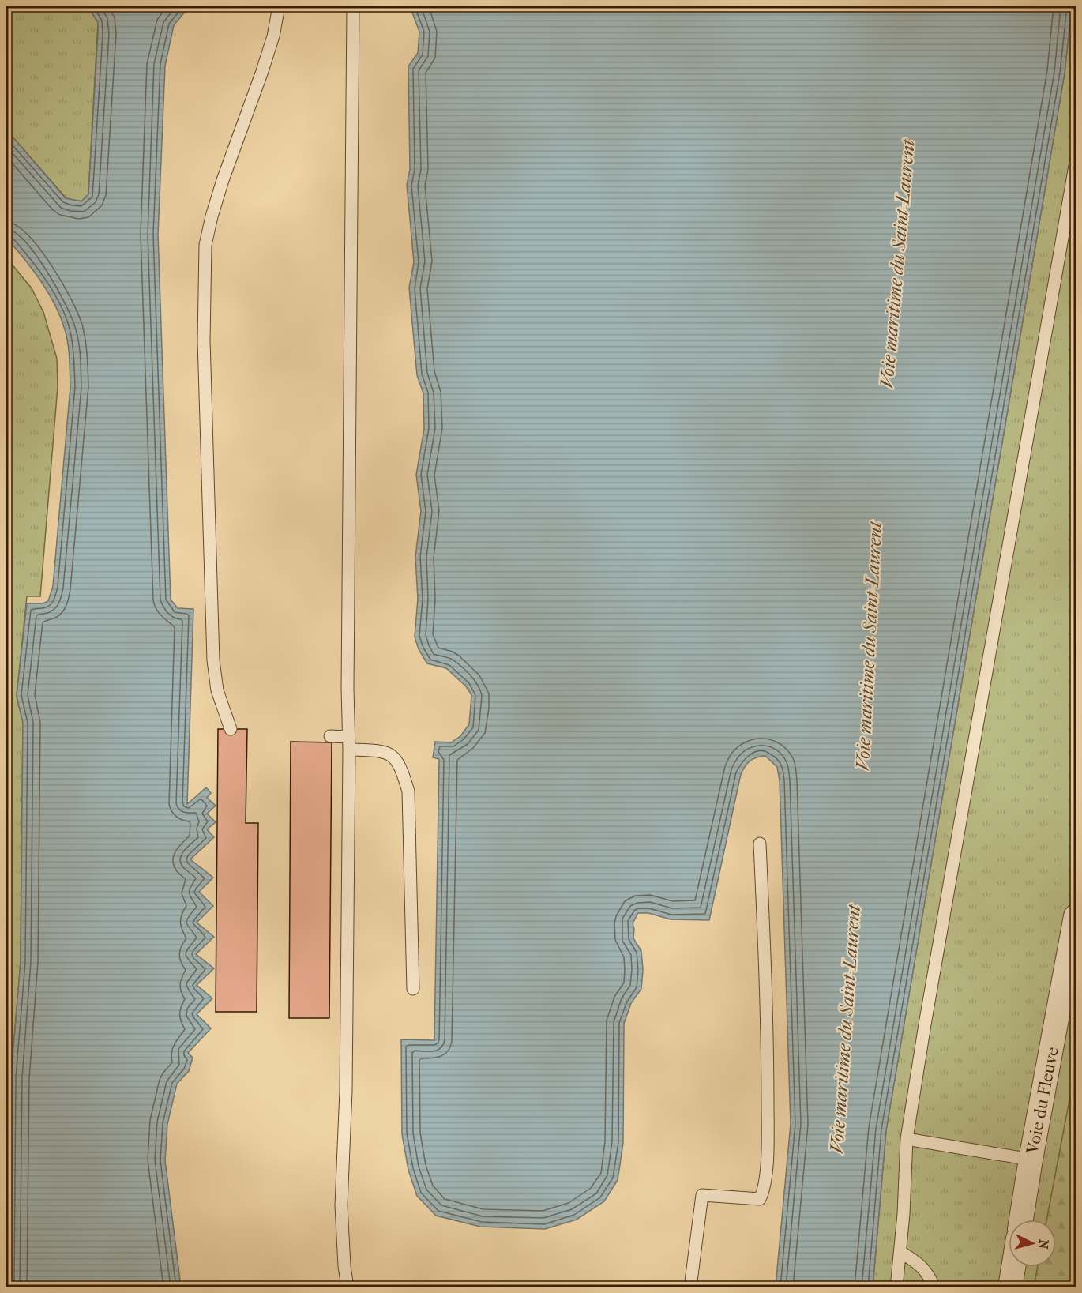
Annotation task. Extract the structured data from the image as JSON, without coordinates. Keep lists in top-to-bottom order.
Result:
{
  "streets": {
    "street": ["Voie du Fleuve"]
  },
  "water": ["Voie maritime du Saint-Laurent"],
  "north": "right"
}
